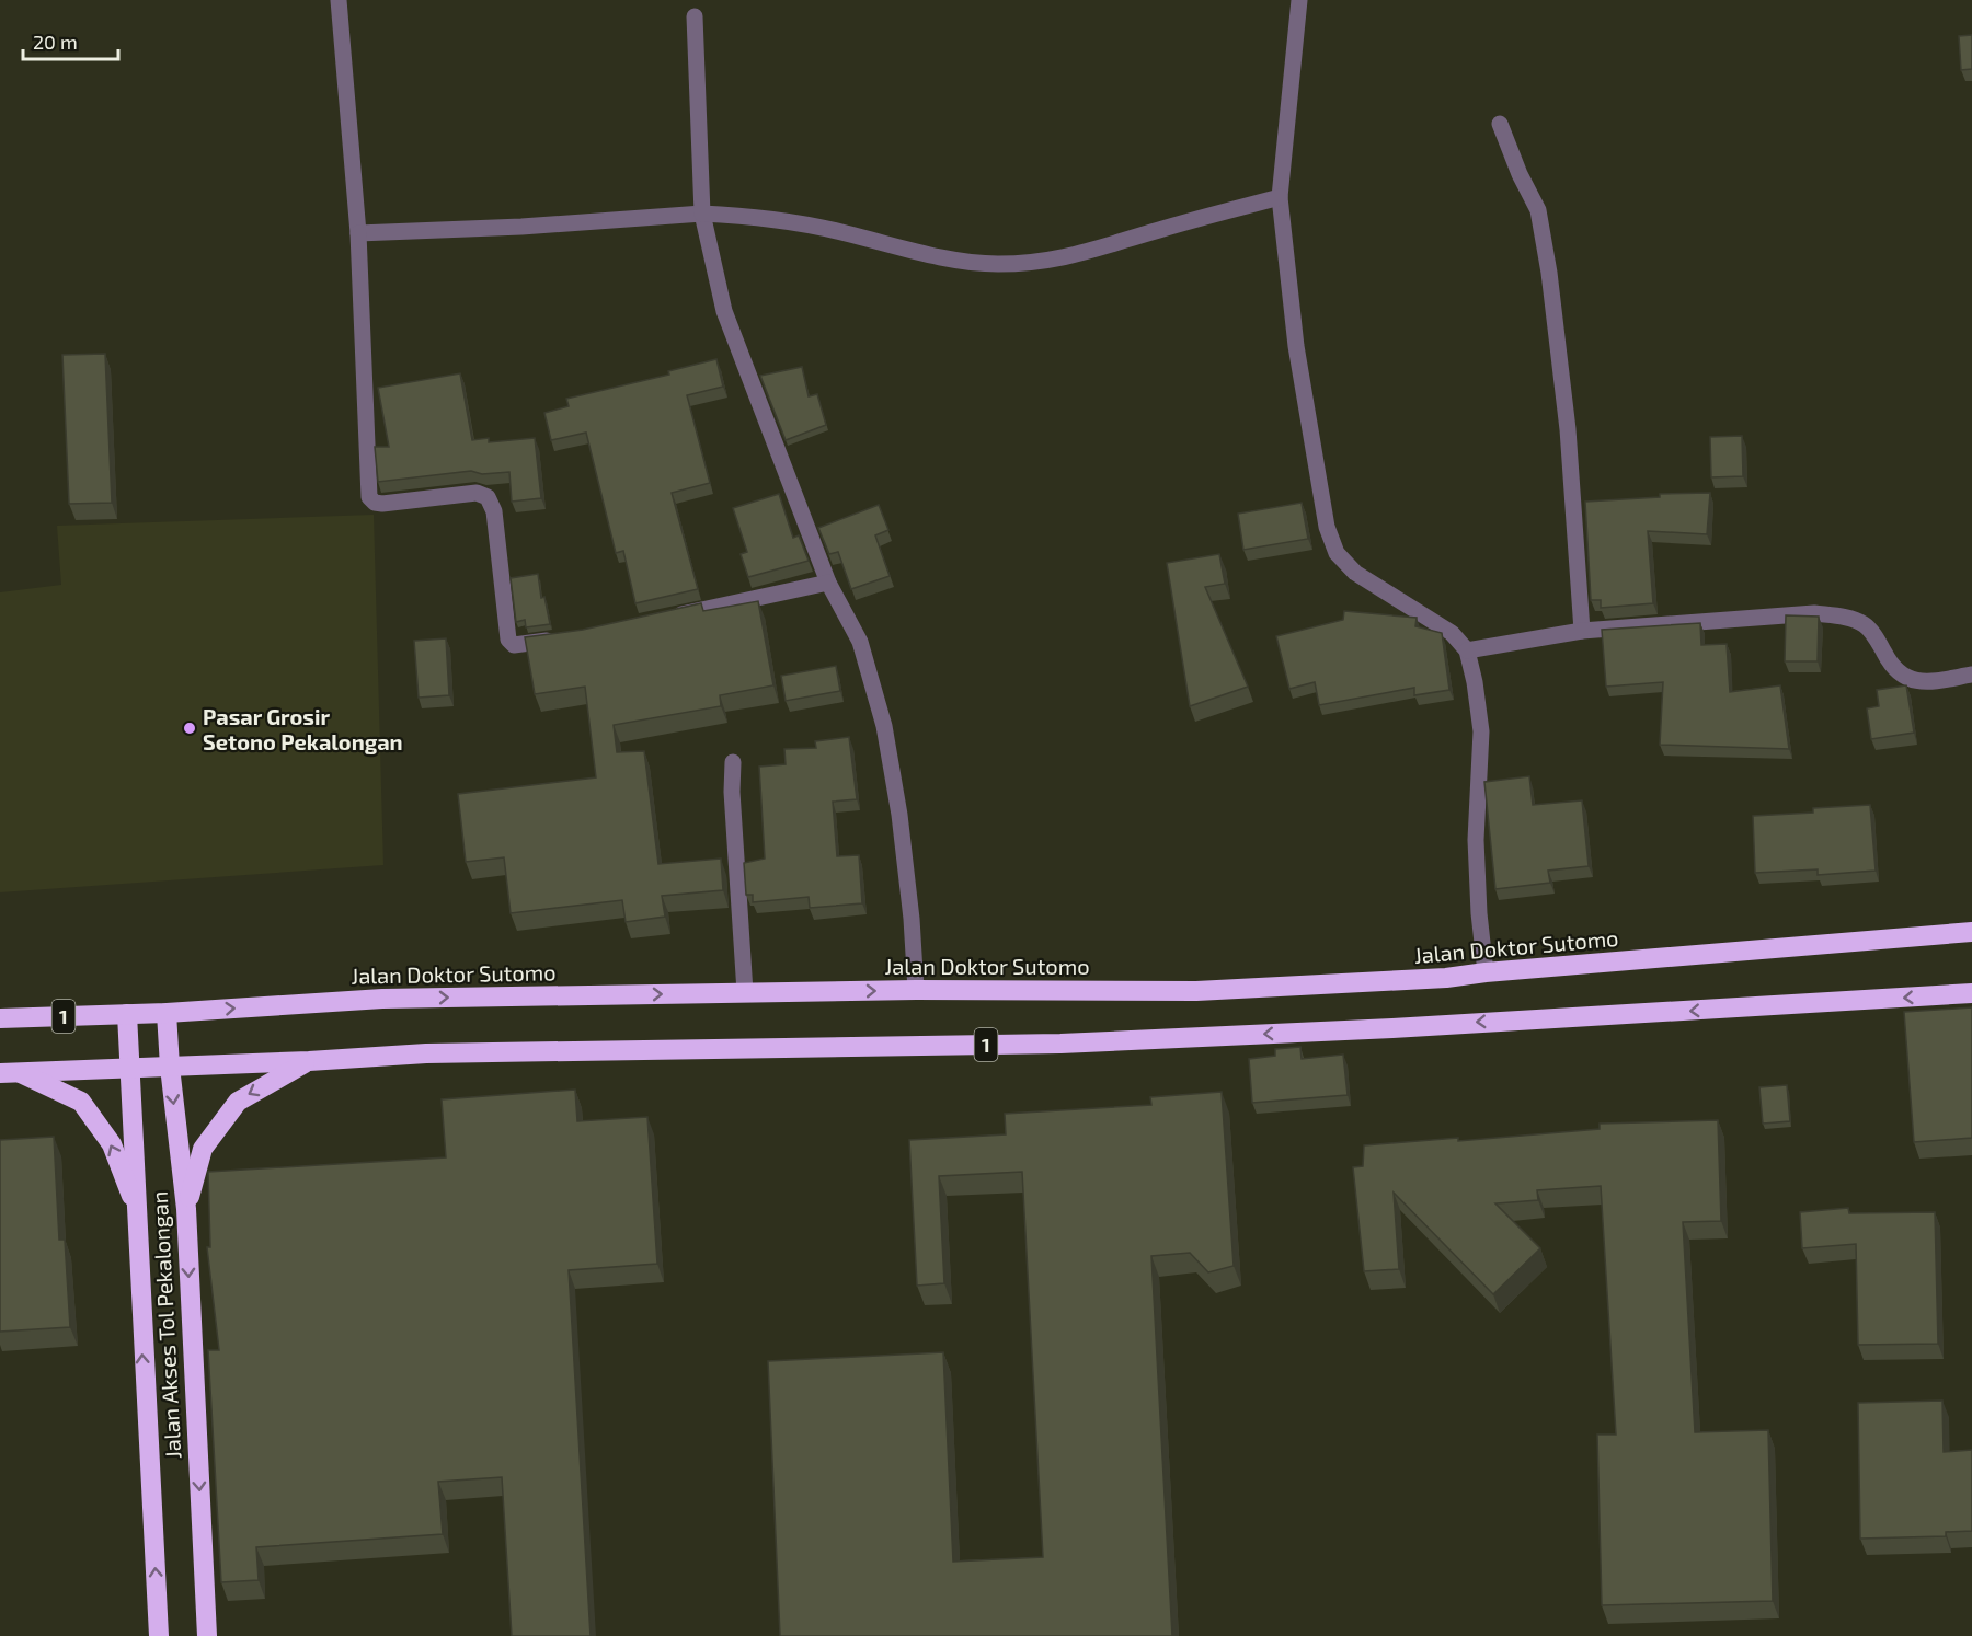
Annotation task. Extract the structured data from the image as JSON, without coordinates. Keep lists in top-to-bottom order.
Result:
{
  "streets": {
    "highway": ["Jalan Doktor Sutomo", "1", "Jalan Akses Tol Pekalongan"]
  },
  "crossings": [
    ["Jalan Doktor Sutomo", "Jalan Akses Tol Pekalongan"],
    ["1", "Jalan Akses Tol Pekalongan"]
  ],
  "places": ["Pasar Grosir Setono Pekalongan"],
  "scale_bar": "20 m"
}
